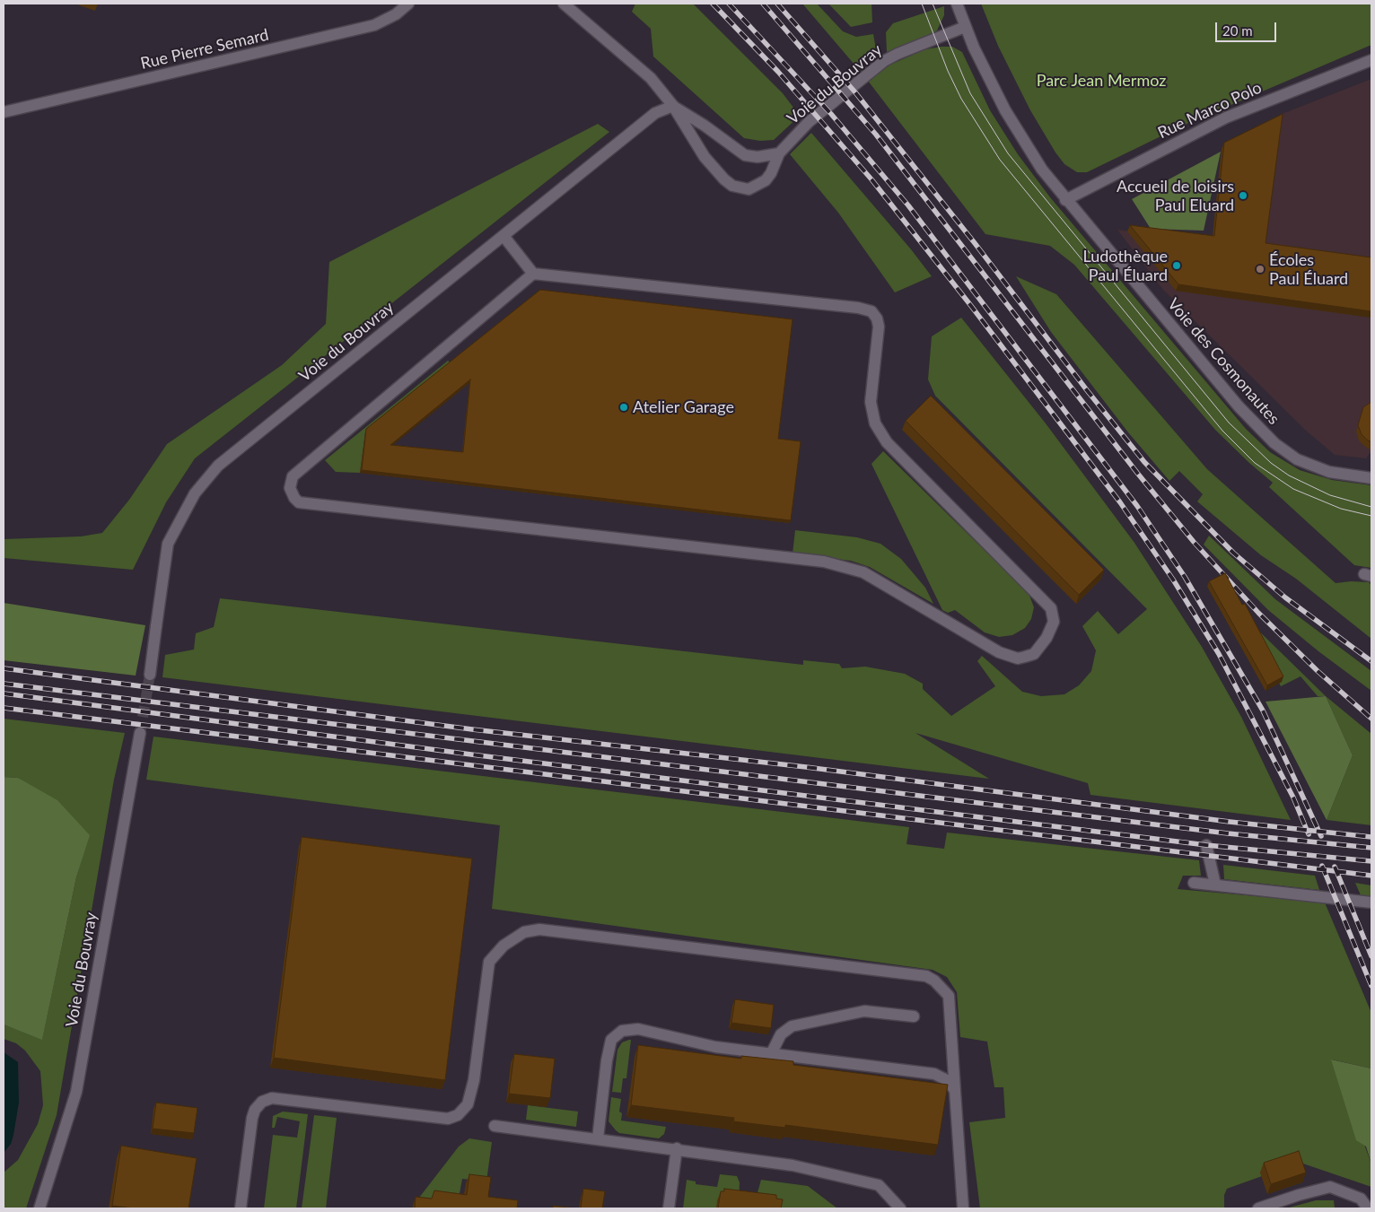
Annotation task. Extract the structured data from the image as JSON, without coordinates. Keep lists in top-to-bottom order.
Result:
{
  "streets": {
    "street": [
      "Rue Pierre Semard",
      "Voie du Bouvray",
      "Rue Marco Polo",
      "Voie des Cosmonautes"
    ]
  },
  "crossings": [
    ["Voie du Bouvray", "Voie des Cosmonautes"],
    ["Rue Marco Polo", "Voie des Cosmonautes"]
  ],
  "parks": ["Parc Jean Mermoz"],
  "places": [
    "Accueil de loisirs Paul Eluard",
    "Ludothèque Paul Éluard",
    "Écoles Paul Éluard",
    "Atelier Garage"
  ],
  "scale_bar": "20 m"
}
